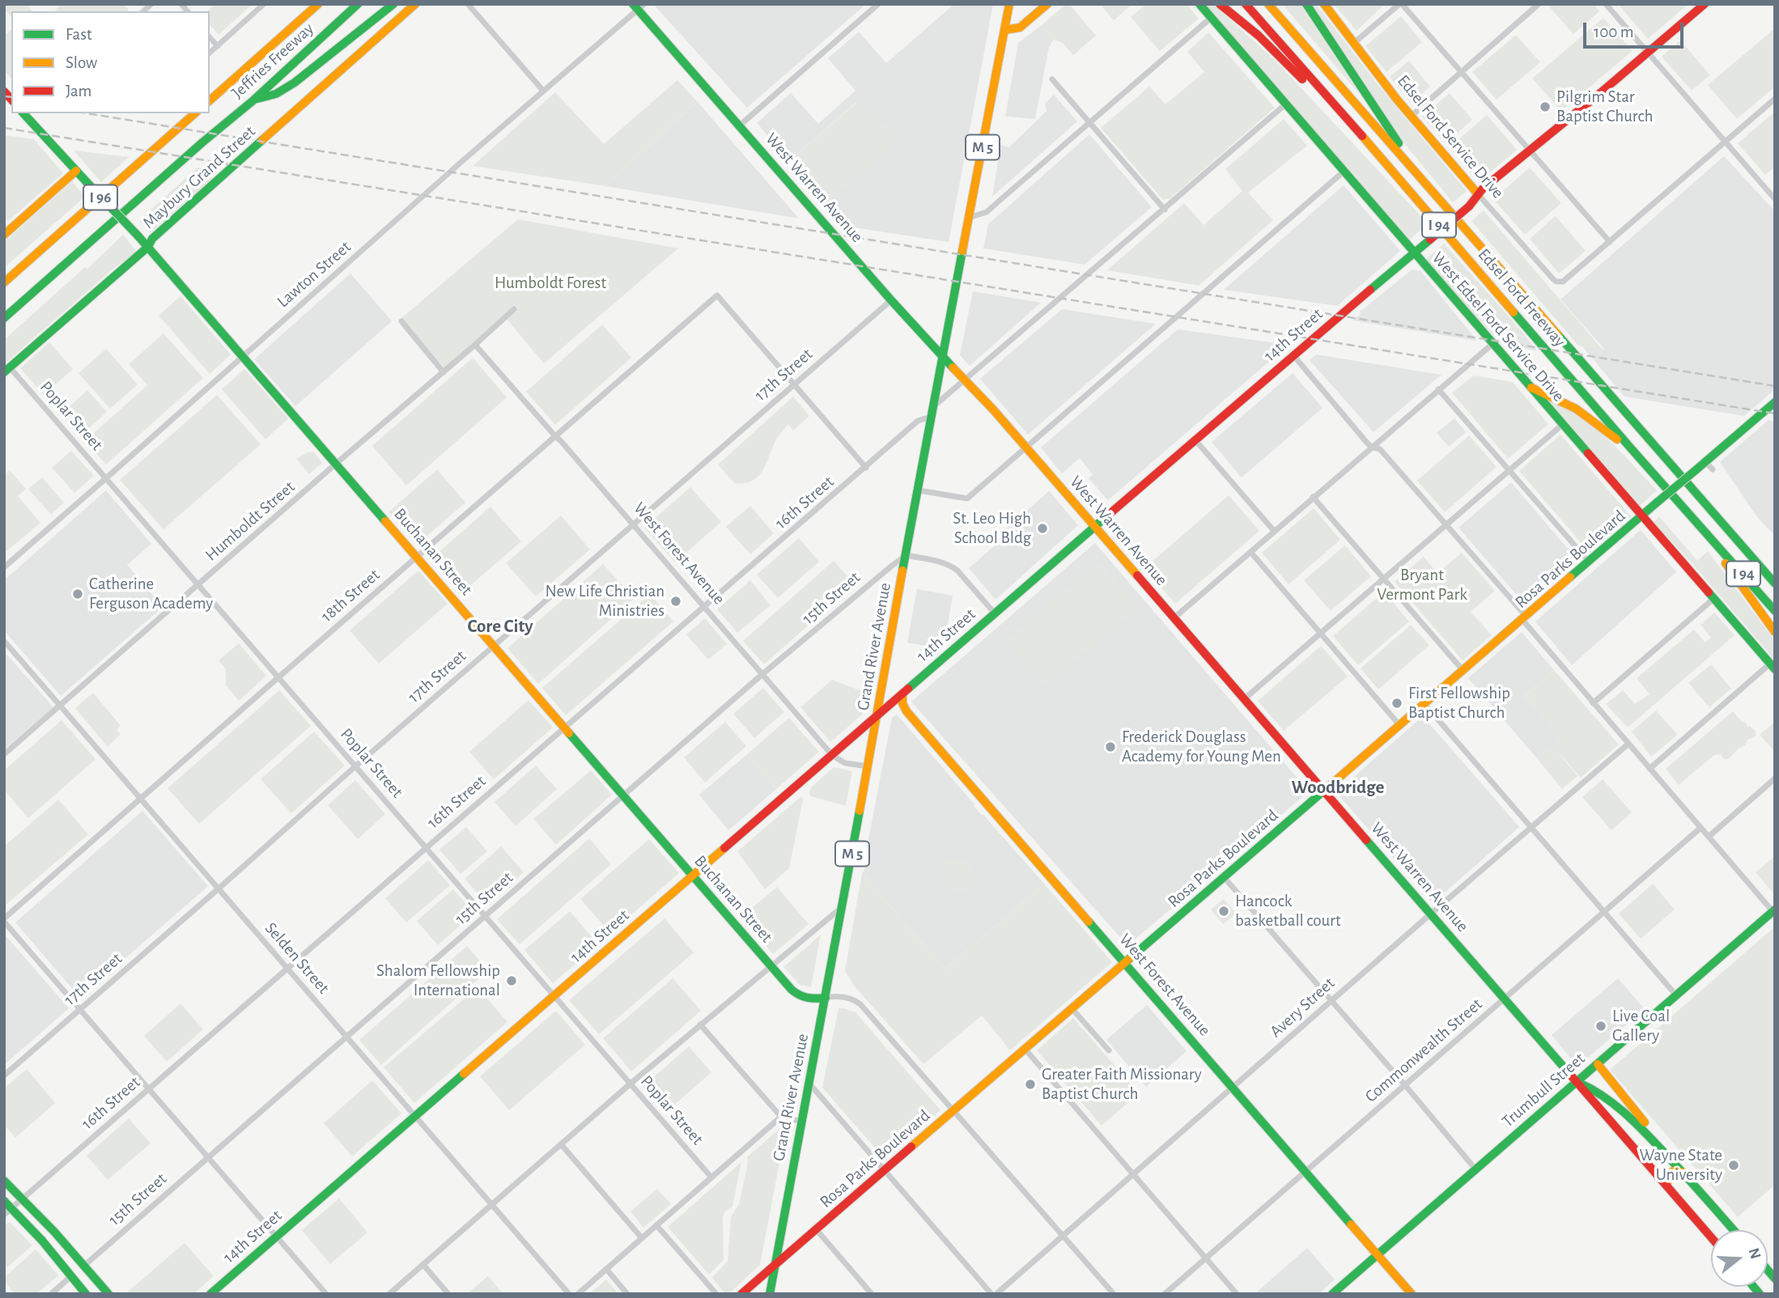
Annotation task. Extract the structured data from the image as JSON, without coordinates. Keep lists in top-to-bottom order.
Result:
{
  "streets": {
    "main road": [
      "Jeffries Freeway",
      "Edsel Ford Service Drive",
      "M 5",
      "Maybury Grand Street",
      "West Warren Avenue",
      "I 96",
      "I 94",
      "Edsel Ford Freeway",
      "West Edsel Ford Service Drive",
      "14th Street",
      "Buchanan Street",
      "West Forest Avenue",
      "Rosa Parks Boulevard",
      "Grand River Avenue",
      "Trumbull Street"
    ],
    "street": [
      "Lawton Street",
      "17th Street",
      "Poplar Street",
      "16th Street",
      "Humboldt Street",
      "18th Street",
      "15th Street",
      "Selden Street",
      "Avery Street",
      "Commonwealth Street"
    ]
  },
  "crossings": [
    ["Edsel Ford Service Drive", "14th Street"],
    ["Maybury Grand Street", "Poplar Street"],
    ["Maybury Grand Street", "Buchanan Street"],
    ["West Warren Avenue", "Lawton Street"],
    ["West Warren Avenue", "14th Street"],
    ["West Warren Avenue", "17th Street"],
    ["West Warren Avenue", "Rosa Parks Boulevard"],
    ["West Warren Avenue", "Grand River Avenue"],
    ["West Warren Avenue", "Avery Street"],
    ["West Warren Avenue", "Commonwealth Street"],
    ["West Warren Avenue", "Trumbull Street"],
    ["Lawton Street", "Poplar Street"],
    ["Lawton Street", "Buchanan Street"],
    ["West Edsel Ford Service Drive", "14th Street"],
    ["West Edsel Ford Service Drive", "Rosa Parks Boulevard"],
    ["14th Street", "Poplar Street"],
    ["14th Street", "Buchanan Street"],
    ["14th Street", "West Forest Avenue"],
    ["14th Street", "Grand River Avenue"],
    ["14th Street", "Selden Street"],
    ["17th Street", "Poplar Street"],
    ["17th Street", "Buchanan Street"],
    ["17th Street", "West Forest Avenue"],
    ["17th Street", "18th Street"],
    ["17th Street", "Selden Street"],
    ["Poplar Street", "16th Street"],
    ["Poplar Street", "Humboldt Street"],
    ["Poplar Street", "18th Street"],
    ["Poplar Street", "15th Street"],
    ["16th Street", "Buchanan Street"],
    ["16th Street", "West Forest Avenue"],
    ["16th Street", "Grand River Avenue"],
    ["16th Street", "Selden Street"],
    ["Humboldt Street", "Buchanan Street"],
    ["Humboldt Street", "West Forest Avenue"],
    ["Humboldt Street", "Selden Street"],
    ["Buchanan Street", "18th Street"],
    ["Buchanan Street", "15th Street"],
    ["Buchanan Street", "Grand River Avenue"],
    ["West Forest Avenue", "Rosa Parks Boulevard"],
    ["West Forest Avenue", "18th Street"],
    ["West Forest Avenue", "15th Street"],
    ["West Forest Avenue", "Grand River Avenue"],
    ["West Forest Avenue", "Avery Street"],
    ["West Forest Avenue", "Commonwealth Street"],
    ["West Forest Avenue", "Trumbull Street"],
    ["Rosa Parks Boulevard", "Grand River Avenue"],
    ["18th Street", "Selden Street"],
    ["15th Street", "Grand River Avenue"],
    ["15th Street", "Selden Street"]
  ],
  "districts": ["Core City", "Woodbridge"],
  "parks": ["Humboldt Forest", "Bryant Vermont Park"],
  "places": [
    "Pilgrim Star Baptist Church",
    "St. Leo High School Bldg",
    "Catherine Ferguson Academy",
    "New Life Christian Ministries",
    "First Fellowship Baptist Church",
    "Frederick Douglass Academy for Young Men",
    "Hancock basketball court",
    "Shalom Fellowship International",
    "Live Coal Gallery",
    "Greater Faith Missionary Baptist Church",
    "Wayne State University"
  ],
  "legend": ["Fast", "Slow", "Jam"],
  "scale_bar": "100 m",
  "north": "right"
}
